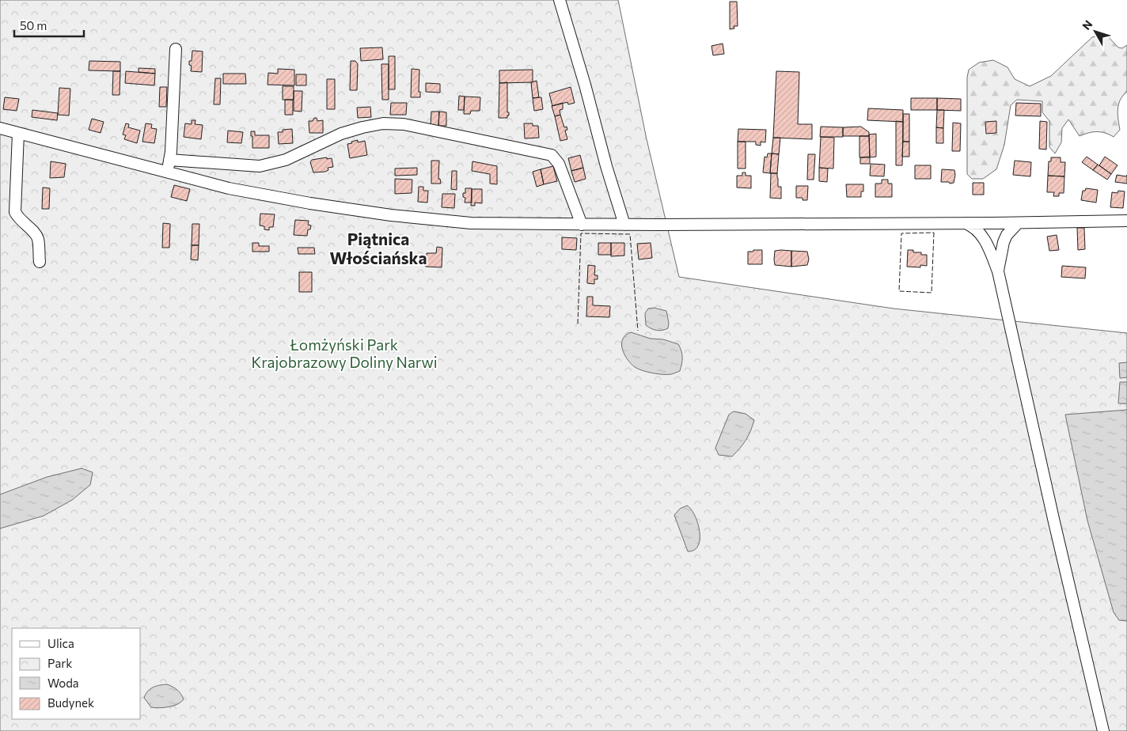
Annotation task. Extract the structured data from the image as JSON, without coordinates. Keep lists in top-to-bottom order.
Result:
{
  "districts": ["Piątnica Włościańska"],
  "parks": ["Łomżyński Park Krajobrazowy Doliny Narwi"],
  "legend": [
    "Ulica",
    "Park",
    "Woda",
    "Budynek"
  ],
  "scale_bar": "50 m",
  "north": "top left"
}
